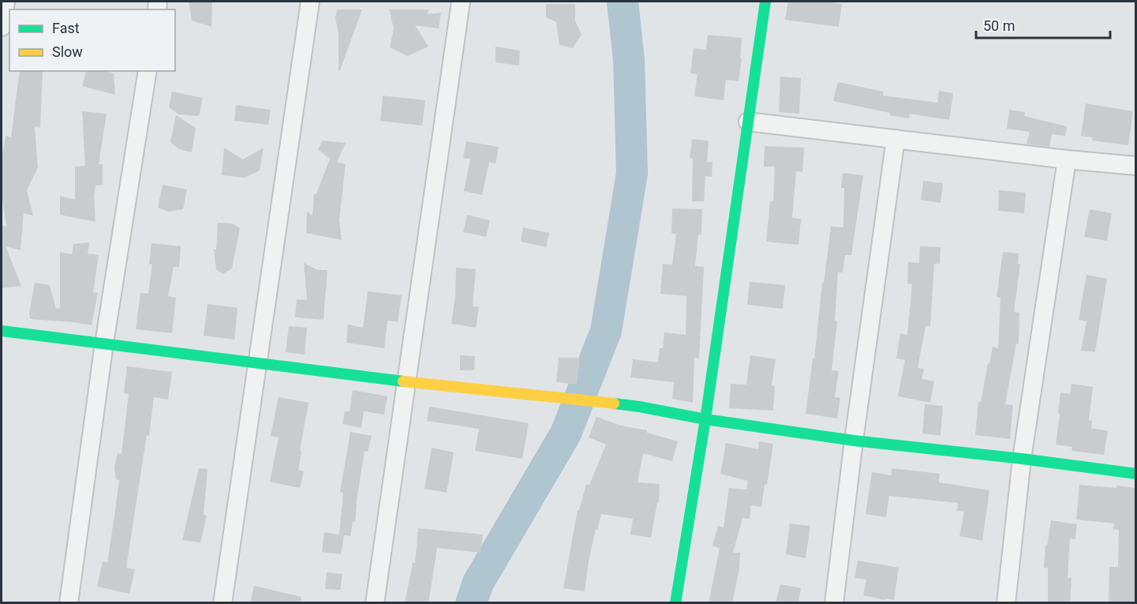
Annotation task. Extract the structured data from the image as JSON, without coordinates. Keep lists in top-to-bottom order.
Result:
{
  "legend": ["Fast", "Slow"],
  "scale_bar": "50 m"
}
